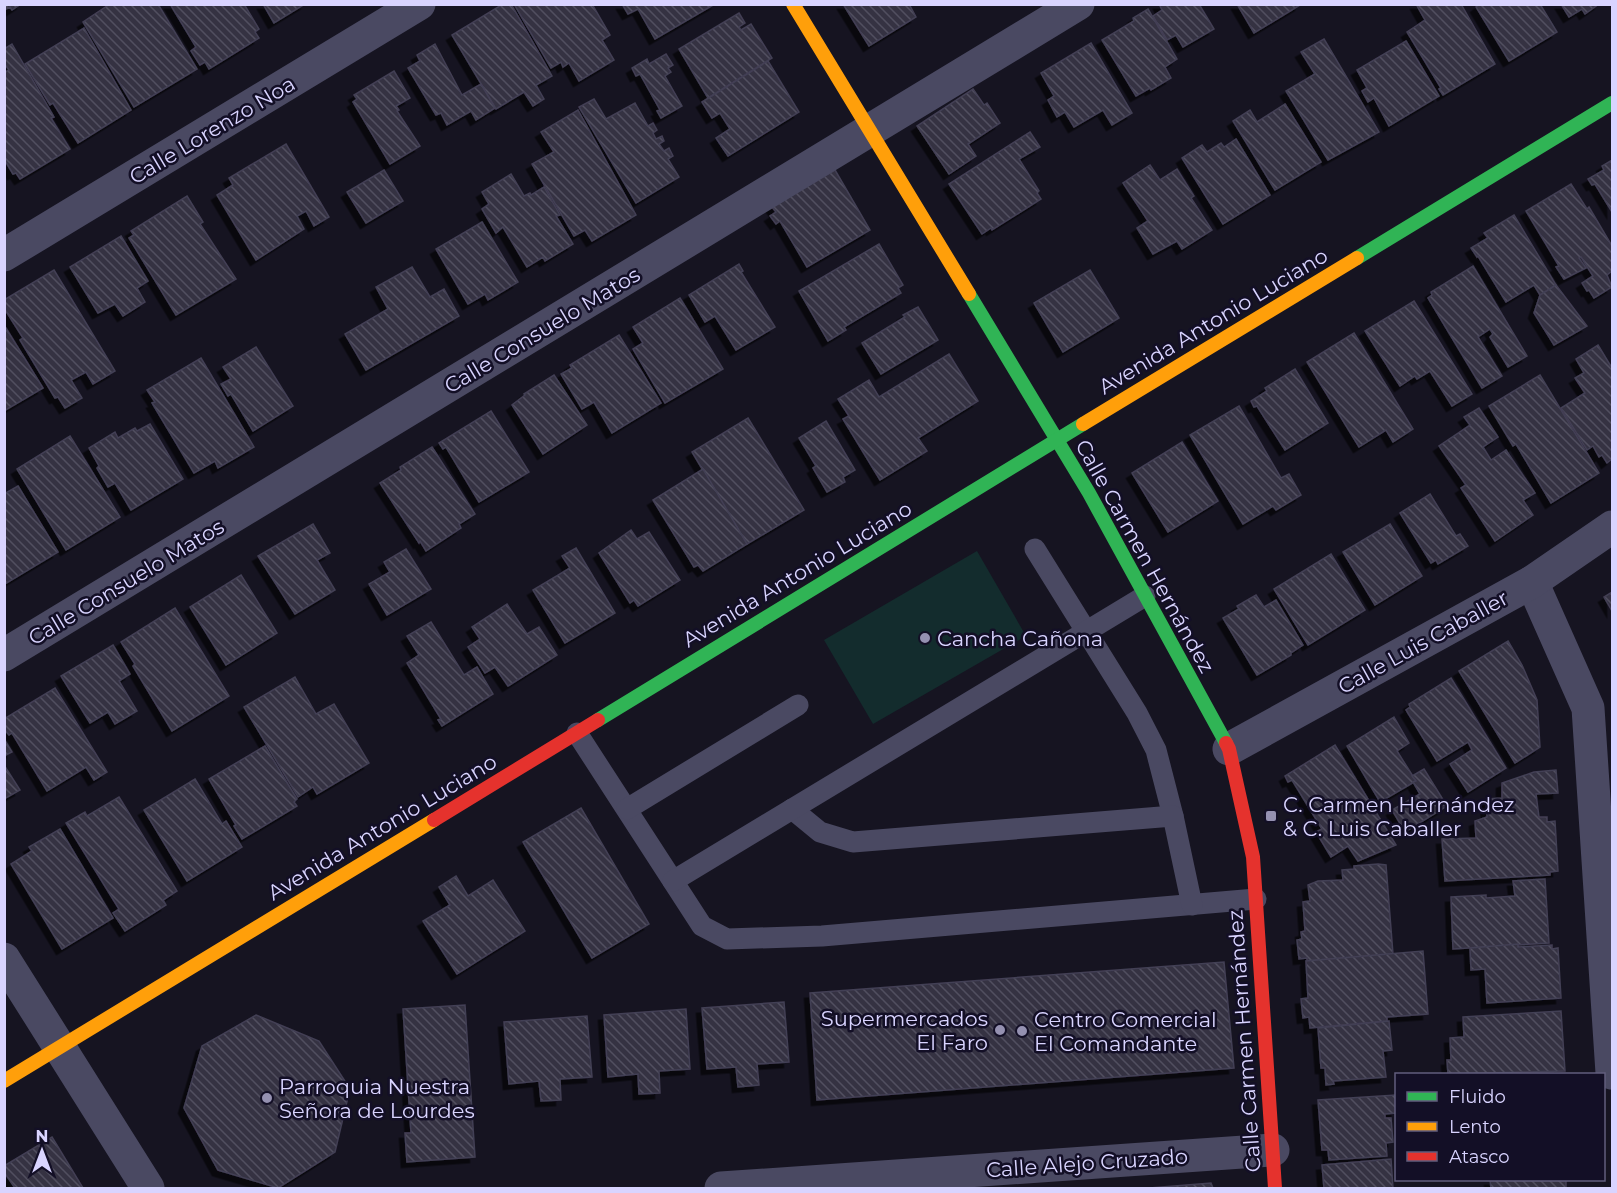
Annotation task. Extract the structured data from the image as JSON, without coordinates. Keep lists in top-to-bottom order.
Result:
{
  "streets": {
    "street": [
      "Calle Lorenzo Noa",
      "Avenida Antonio Luciano",
      "Calle Consuelo Matos",
      "Calle Carmen Hernández",
      "Calle Luis Caballer",
      "Calle Alejo Cruzado"
    ]
  },
  "crossings": [
    ["Avenida Antonio Luciano", "Calle Carmen Hernández"],
    ["Calle Consuelo Matos", "Calle Carmen Hernández"],
    ["Calle Carmen Hernández", "Calle Luis Caballer"],
    ["Calle Carmen Hernández", "Calle Alejo Cruzado"]
  ],
  "places": {
    "other": [
      "Cancha Cañona",
      "Supermercados El Faro",
      "Centro Comercial El Comandante",
      "Parroquia Nuestra Señora de Lourdes"
    ],
    "transit": ["C. Carmen Hernández & C. Luis Caballer"]
  },
  "legend": ["Fluido", "Lento", "Atasco"],
  "north": "top"
}
